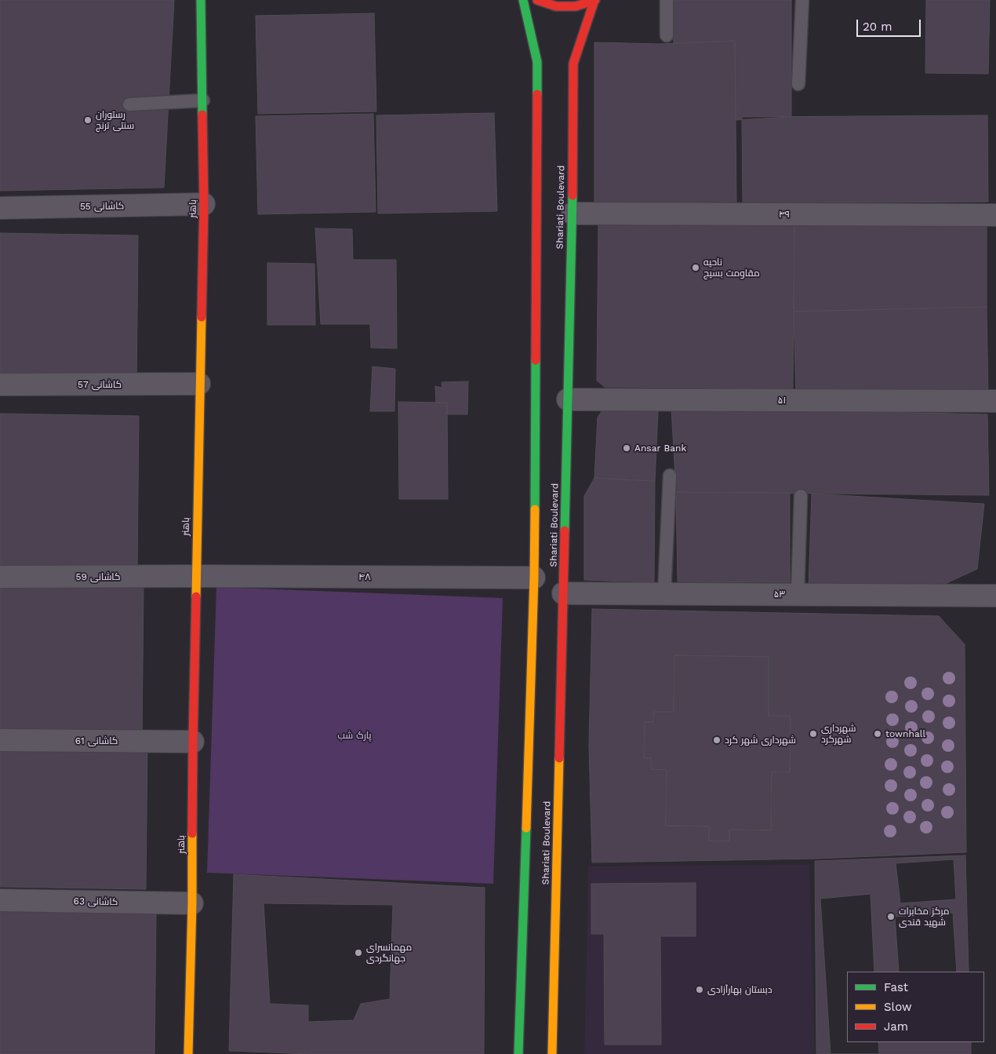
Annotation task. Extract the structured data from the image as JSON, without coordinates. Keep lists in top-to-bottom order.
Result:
{
  "streets": {
    "main road": ["Shariati Boulevard", "باهنر"],
    "street": [
      "کاشانی 55",
      "۴۹",
      "کاشانی 57",
      "۵۱",
      "کاشانی 59",
      "۴۸",
      "۵۳",
      "کاشانی 61",
      "کاشانی 63"
    ]
  },
  "crossings": [
    ["کاشانی 55", "باهنر"],
    ["Shariati Boulevard", "۴۹"],
    ["Shariati Boulevard", "۵۱"],
    ["Shariati Boulevard", "۴۸"],
    ["Shariati Boulevard", "۵۳"],
    ["باهنر", "کاشانی 57"],
    ["باهنر", "کاشانی 59"],
    ["باهنر", "۴۸"],
    ["باهنر", "کاشانی 61"],
    ["باهنر", "کاشانی 63"],
    ["کاشانی 59", "۴۸"],
    ["۴۸", "۵۳"]
  ],
  "parks": ["پارک شب"],
  "places": [
    "رستوران سنتی ترنج",
    "ناحیه مقاومت بسیج",
    "Ansar Bank",
    "شهرداری شهرکرد",
    "townhall",
    "شهرداری شهر کرد",
    "مرکز مخابرات شهید قندی",
    "مهمانسرای جهانگردی",
    "دبستان بهارآزادی"
  ],
  "legend": ["Fast", "Slow", "Jam"],
  "scale_bar": "20 m"
}
